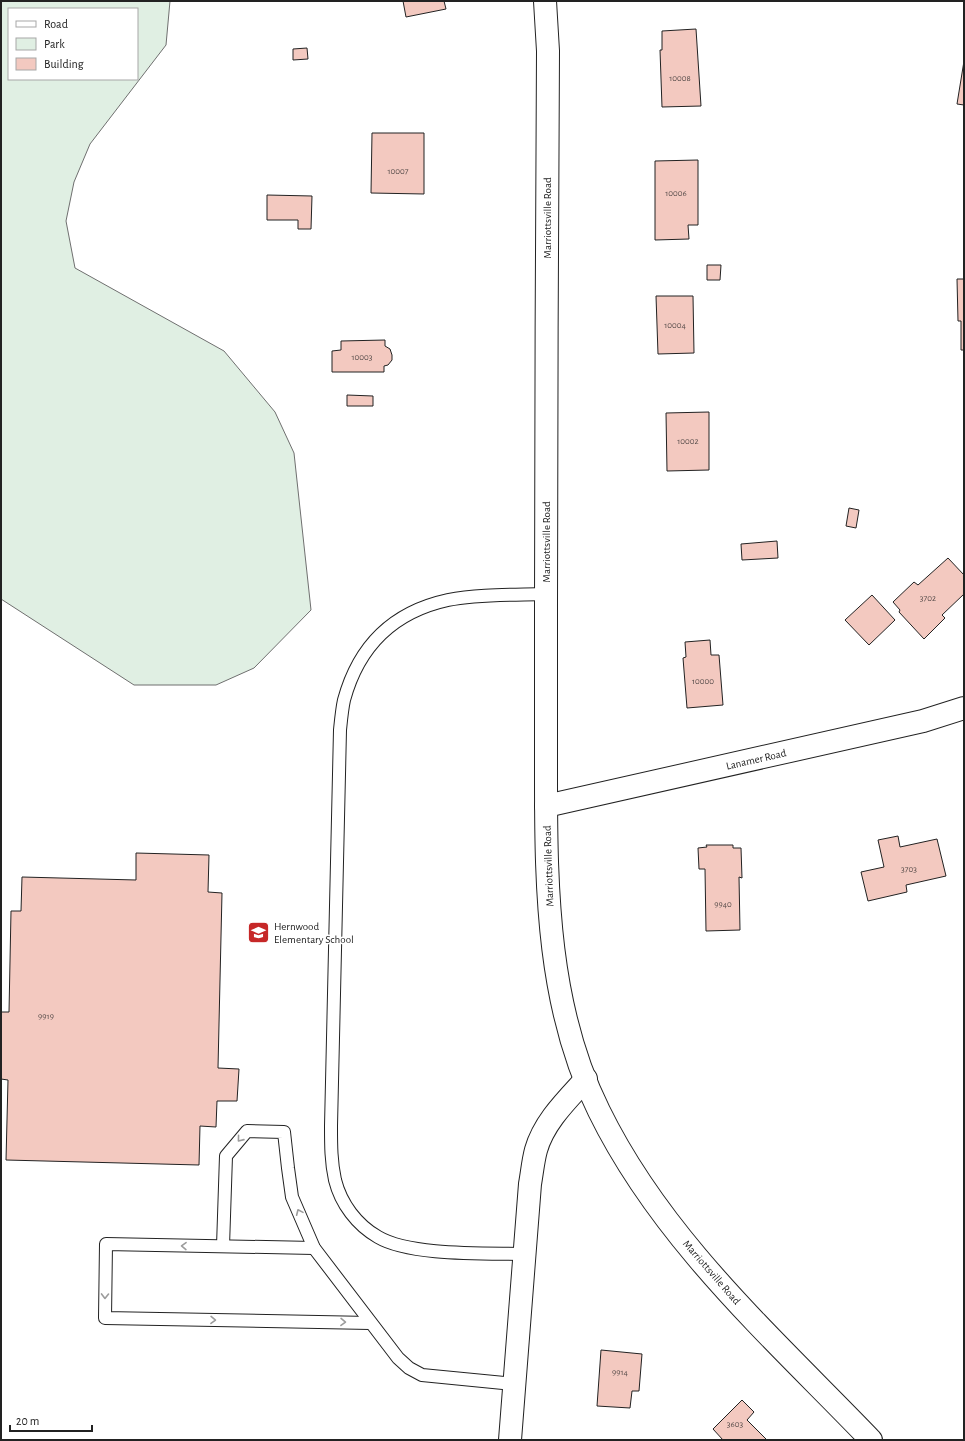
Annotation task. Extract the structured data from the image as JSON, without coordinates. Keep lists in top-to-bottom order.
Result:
{
  "streets": {
    "main road": ["Marriottsville Road", "Lanamer Road"]
  },
  "crossings": [
    ["Marriottsville Road", "Lanamer Road"]
  ],
  "places": {
    "school or university": ["Hernwood Elementary School"]
  },
  "house_numbers": [
    "10008",
    "10007",
    "10006",
    "10004",
    "10003",
    "10002",
    "3702",
    "10000",
    "3703",
    "9940",
    "9919",
    "9914",
    "3603"
  ],
  "legend": ["Road", "Park", "Building"],
  "scale_bar": "20 m"
}
